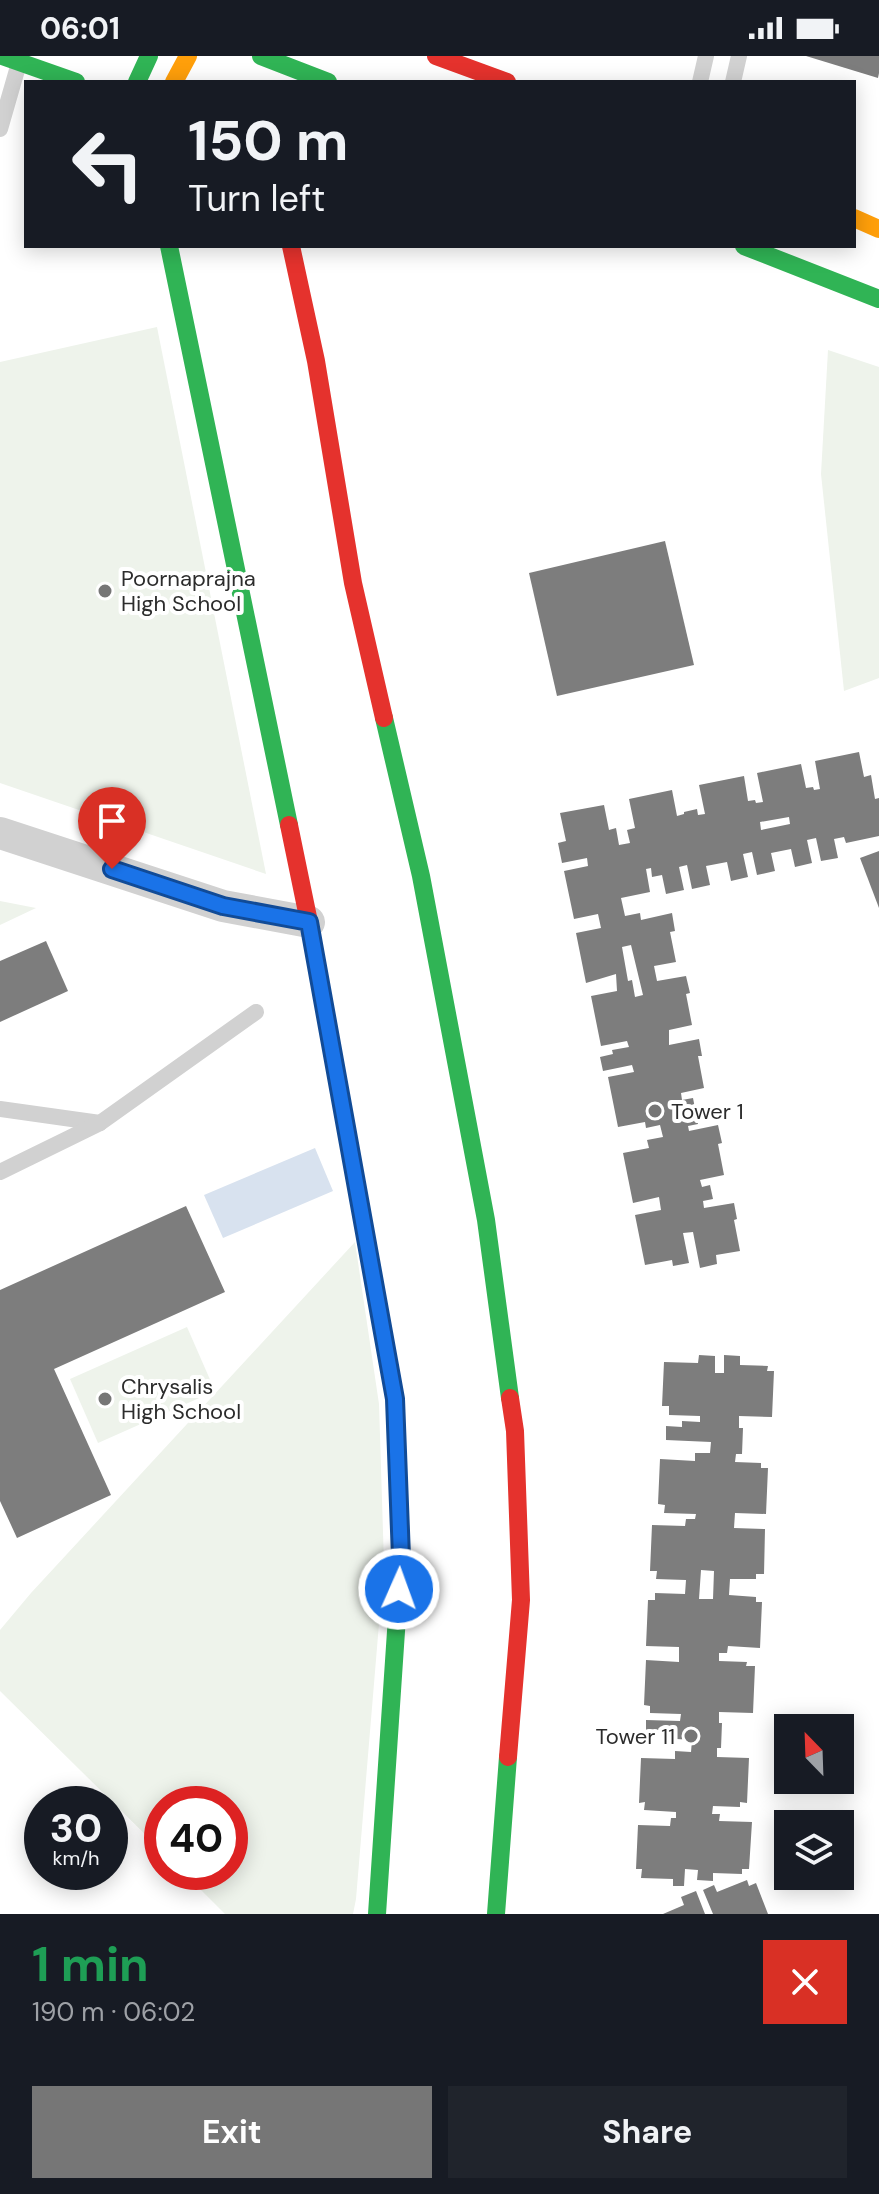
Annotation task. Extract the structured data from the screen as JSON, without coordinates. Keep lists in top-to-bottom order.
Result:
{
  "places": [
    "Poornaprajna High School",
    "Tower 1",
    "Chrysalis High School",
    "Tower 11"
  ],
  "north": "top left",
  "page": {
    "status": "06:01",
    "turn": ["150 m", "Turn left"],
    "speed": "30 km/h",
    "limit": "40",
    "heading": ["1 min", "190 m · 06:02"],
    "buttons": ["Exit", "Share"]
  }
}
